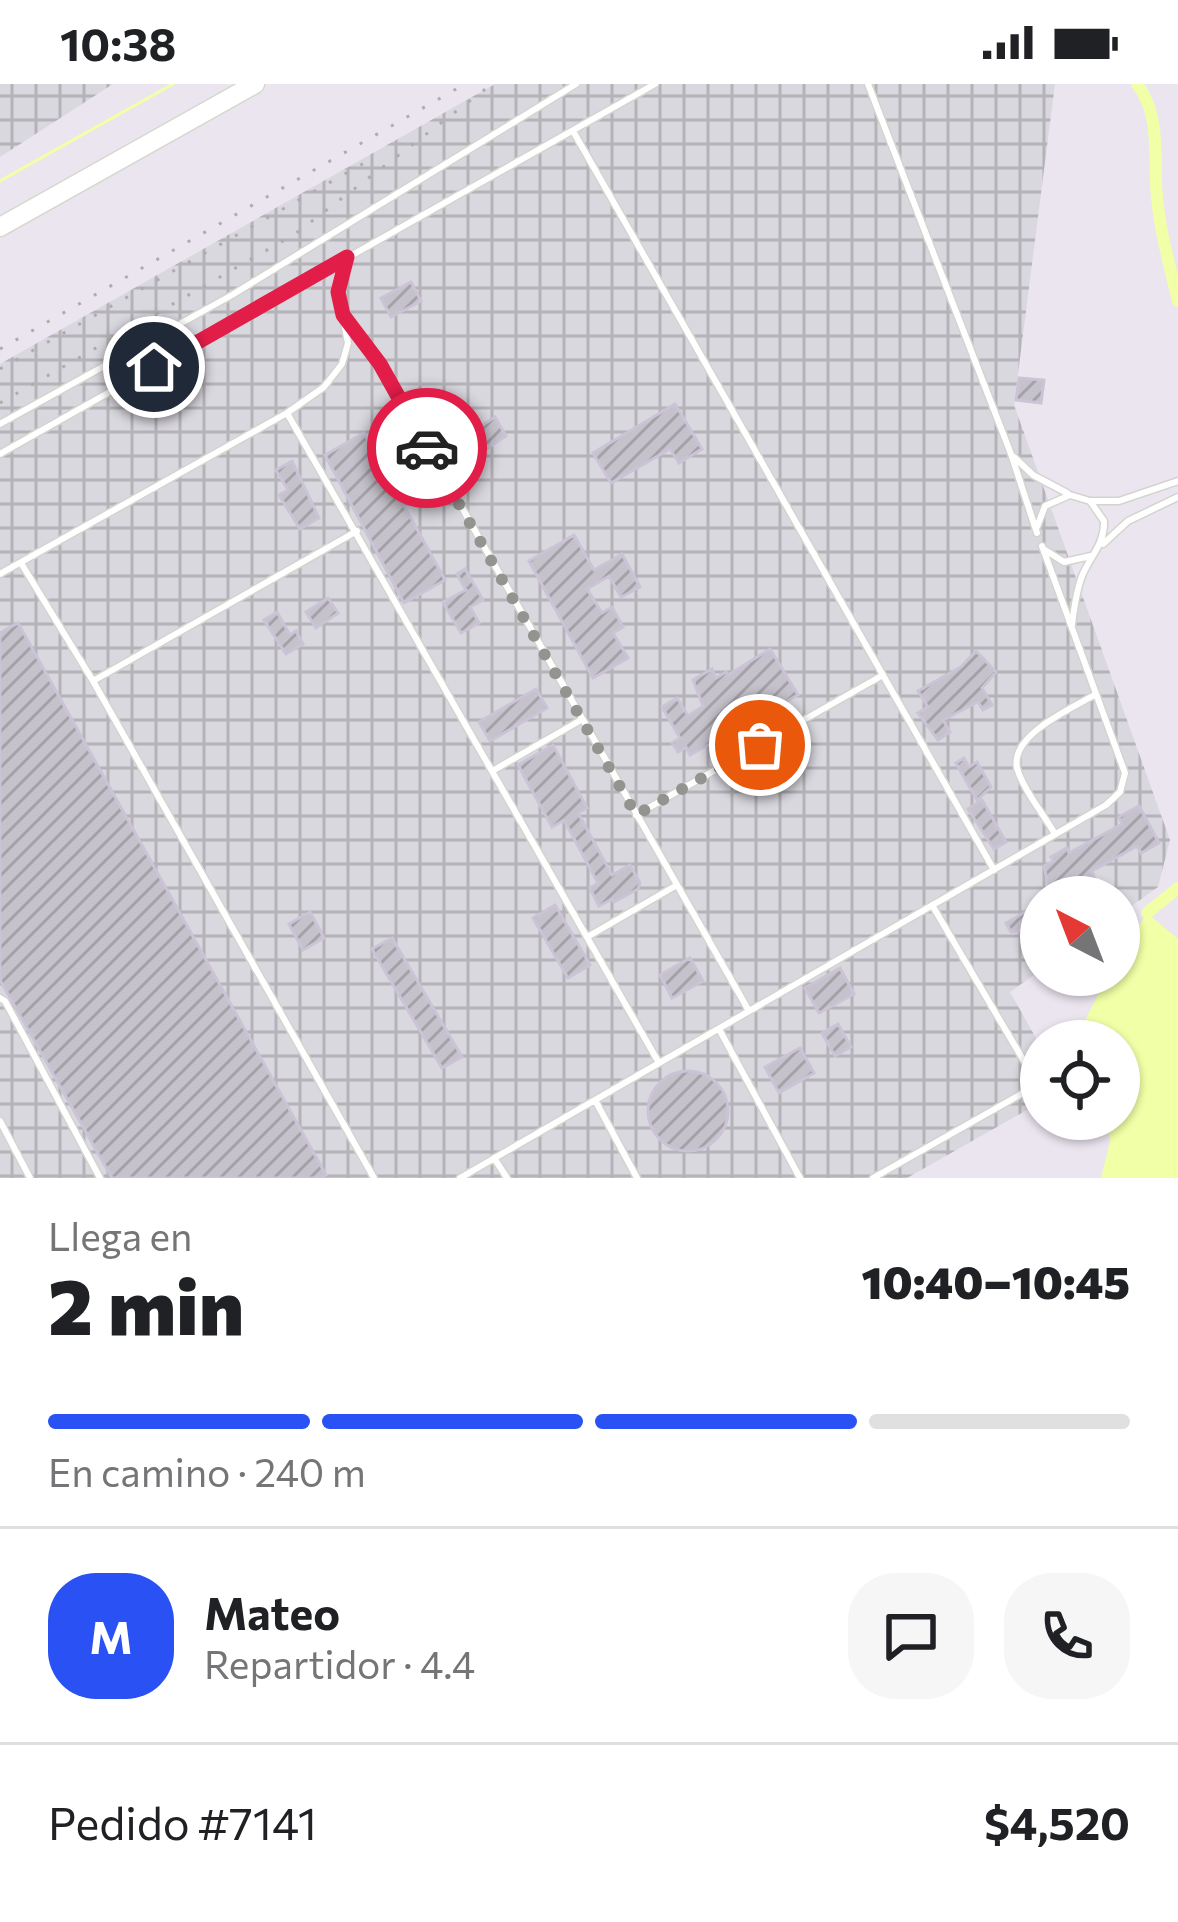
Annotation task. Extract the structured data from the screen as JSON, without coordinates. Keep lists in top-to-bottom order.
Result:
{
  "north": "top left",
  "page": {
    "status": "10:38",
    "heading": ["2 min", "Llega en", "10:40–10:45"],
    "panel": [
      "Mateo",
      "Repartidor · 4.4",
      "Pedido #7141",
      "$4,520"
    ],
    "bar": "En camino · 240 m",
    "round": "M"
  }
}
